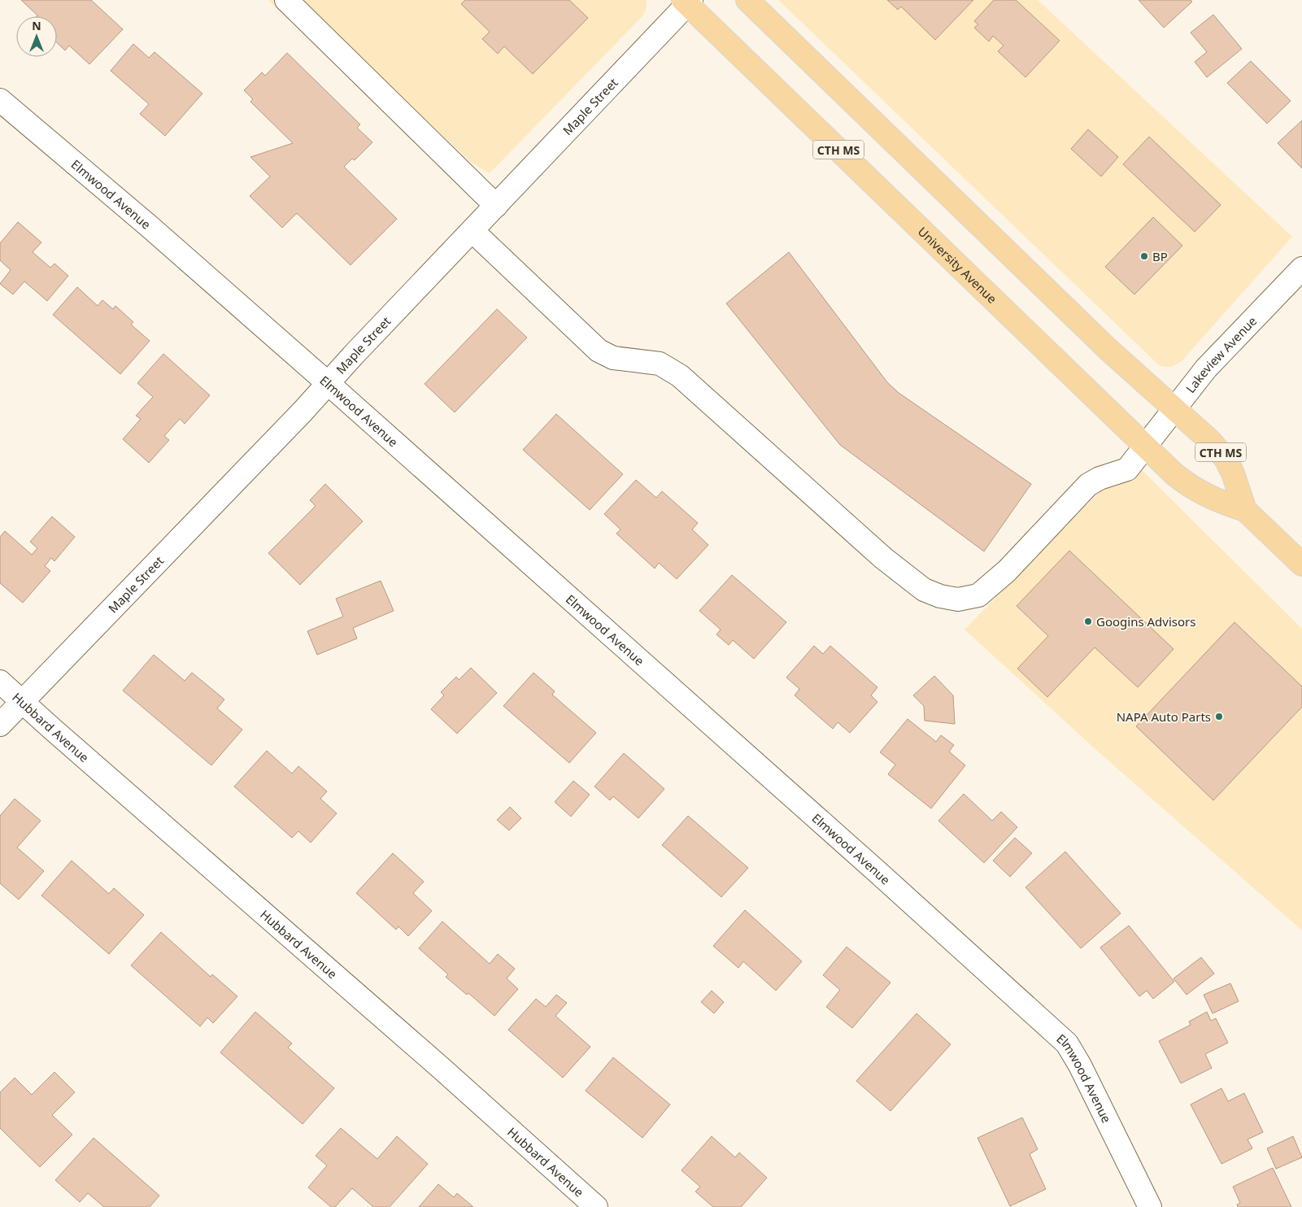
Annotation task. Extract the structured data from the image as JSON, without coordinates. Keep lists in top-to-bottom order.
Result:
{
  "streets": {
    "main road": ["CTH MS", "University Avenue"],
    "street": [
      "Maple Street",
      "Elmwood Avenue",
      "Lakeview Avenue",
      "Hubbard Avenue"
    ]
  },
  "crossings": [
    ["Maple Street", "Elmwood Avenue"],
    ["Maple Street", "University Avenue"],
    ["Maple Street", "Lakeview Avenue"],
    ["Maple Street", "Hubbard Avenue"],
    ["University Avenue", "Lakeview Avenue"]
  ],
  "places": ["BP", "Googins Advisors", "NAPA Auto Parts"],
  "north": "top"
}
